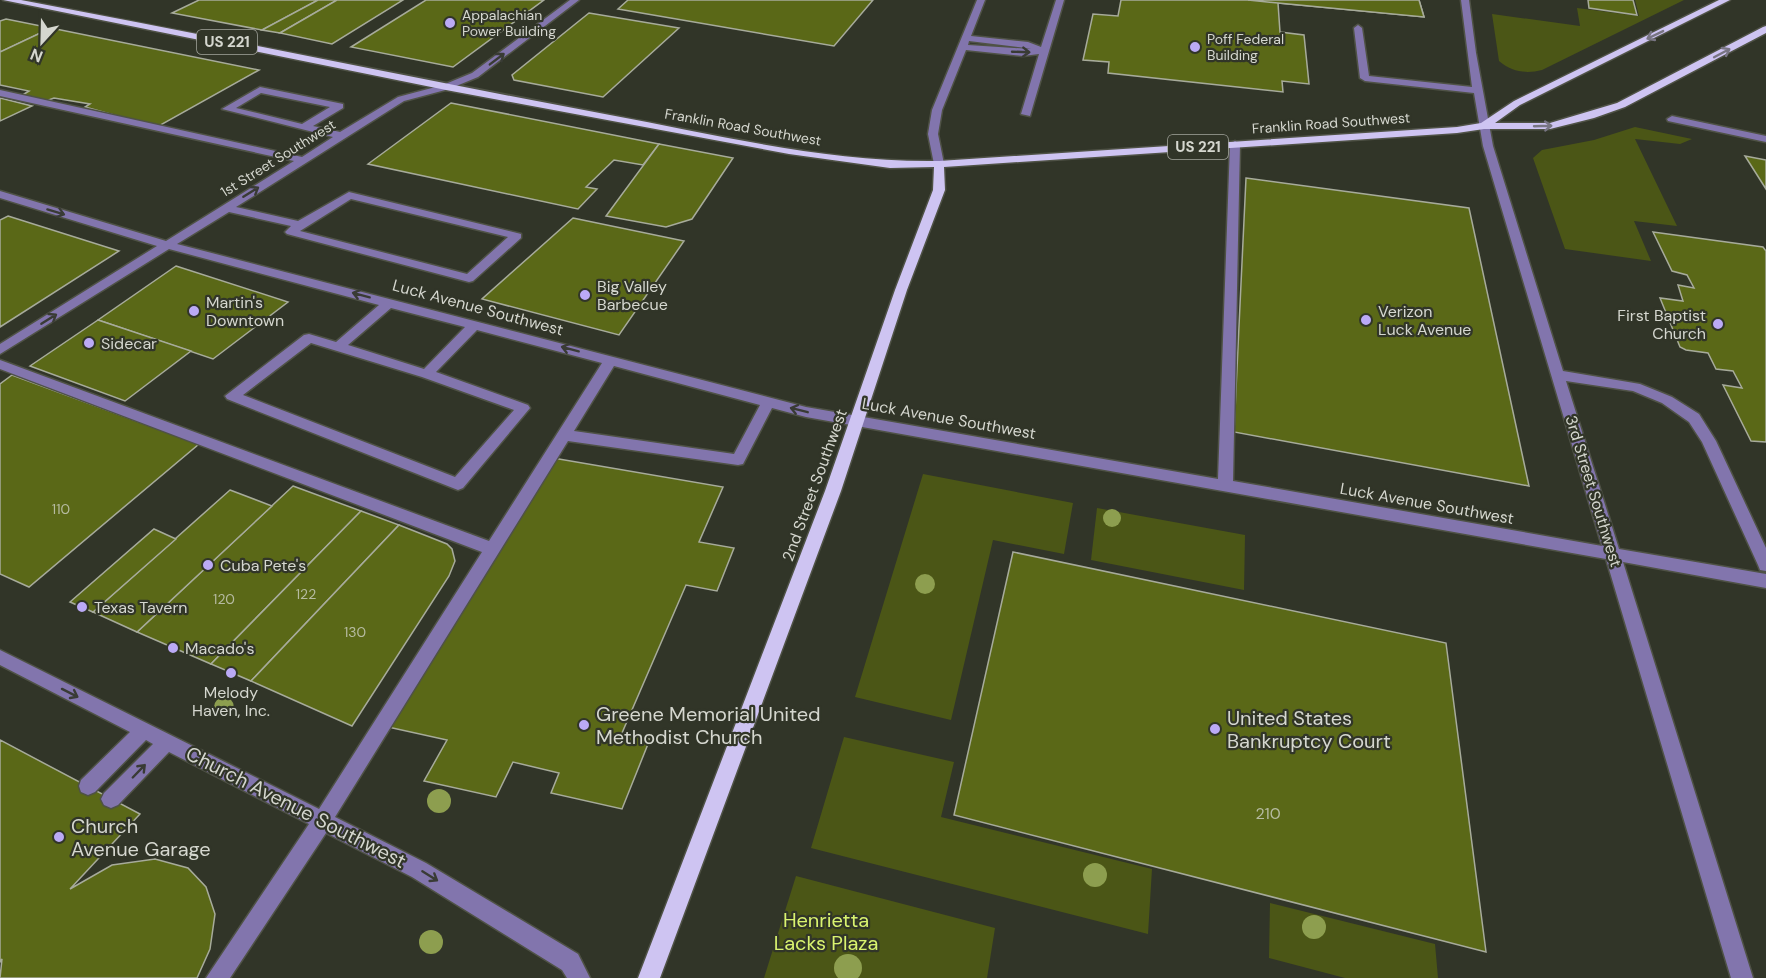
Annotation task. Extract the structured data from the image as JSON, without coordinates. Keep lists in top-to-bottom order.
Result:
{
  "streets": {
    "main road": ["US 221", "Franklin Road Southwest", "2nd Street Southwest"],
    "street": [
      "1st Street Southwest",
      "Luck Avenue Southwest",
      "3rd Street Southwest",
      "Church Avenue Southwest"
    ]
  },
  "crossings": [
    ["Franklin Road Southwest", "1st Street Southwest"],
    ["Franklin Road Southwest", "2nd Street Southwest"],
    ["Franklin Road Southwest", "3rd Street Southwest"],
    ["1st Street Southwest", "Luck Avenue Southwest"],
    ["Luck Avenue Southwest", "2nd Street Southwest"],
    ["Luck Avenue Southwest", "3rd Street Southwest"]
  ],
  "one_way": ["1st Street Southwest", "Church Avenue Southwest"],
  "parks": ["Henrietta Lacks Plaza"],
  "places": [
    "Appalachian Power Building",
    "Poff Federal Building",
    "Big Valley Barbecue",
    "Martin's Downtown",
    "Verizon Luck Avenue",
    "First Baptist Church",
    "Sidecar",
    "Cuba Pete's",
    "Texas Tavern",
    "Macado's",
    "Melody Haven, Inc.",
    "Greene Memorial United Methodist Church",
    "United States Bankruptcy Court",
    "Church Avenue Garage"
  ],
  "house_numbers": [
    "110",
    "122",
    "120",
    "130",
    "210"
  ],
  "north": "bottom"
}
